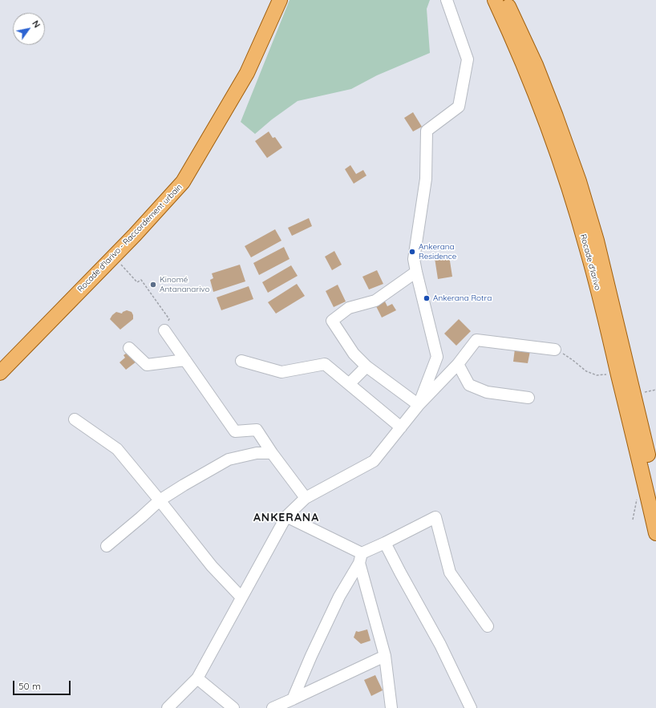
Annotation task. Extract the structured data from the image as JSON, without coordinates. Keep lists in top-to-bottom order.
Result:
{
  "streets": {
    "main road": ["Rocade d'Iarivo - Raccordement urbain", "Rocade d'Iarivo"]
  },
  "districts": ["ANKERANA"],
  "places": ["Ankerana Residence", "Kinomé Antananarivo", "Ankerana Rotra"],
  "scale_bar": "50 m",
  "north": "top right"
}
